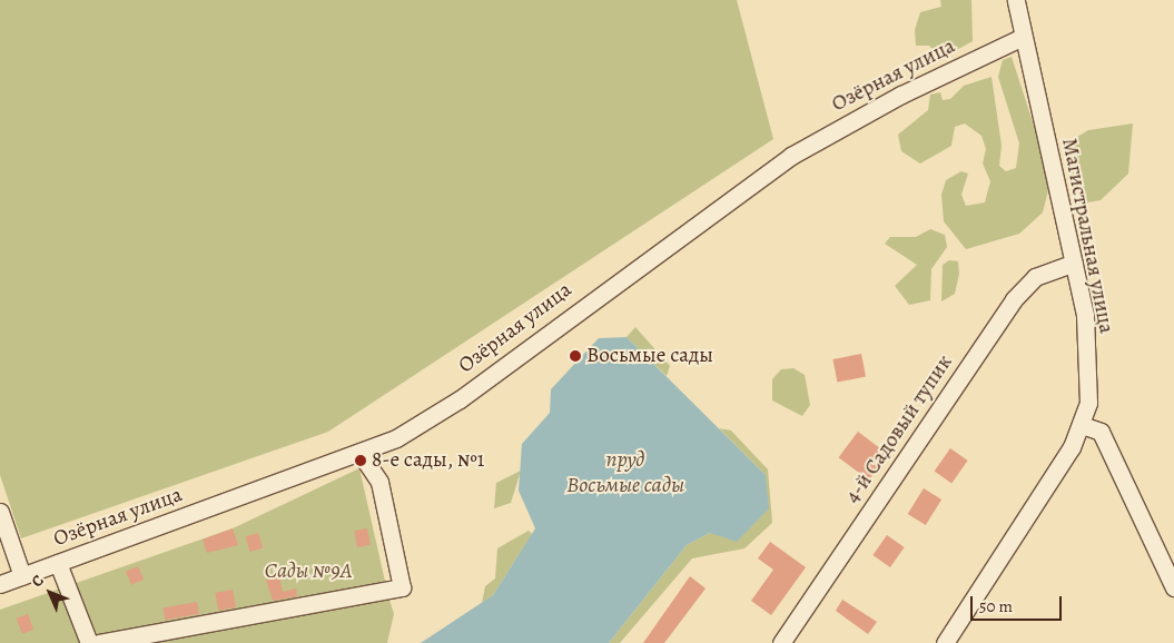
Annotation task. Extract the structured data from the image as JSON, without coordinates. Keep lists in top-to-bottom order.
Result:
{
  "streets": {
    "street": ["Озёрная улица", "Магистральная улица", "4-й Садовый тупик"]
  },
  "crossings": [
    ["Озёрная улица", "Магистральная улица"],
    ["Магистральная улица", "4-й Садовый тупик"]
  ],
  "water": ["пруд Восьмые сады"],
  "parks": ["Сады №9А"],
  "places": ["Восьмые сады", "8-е сады, №1"],
  "scale_bar": "50 m",
  "north": "top left"
}
